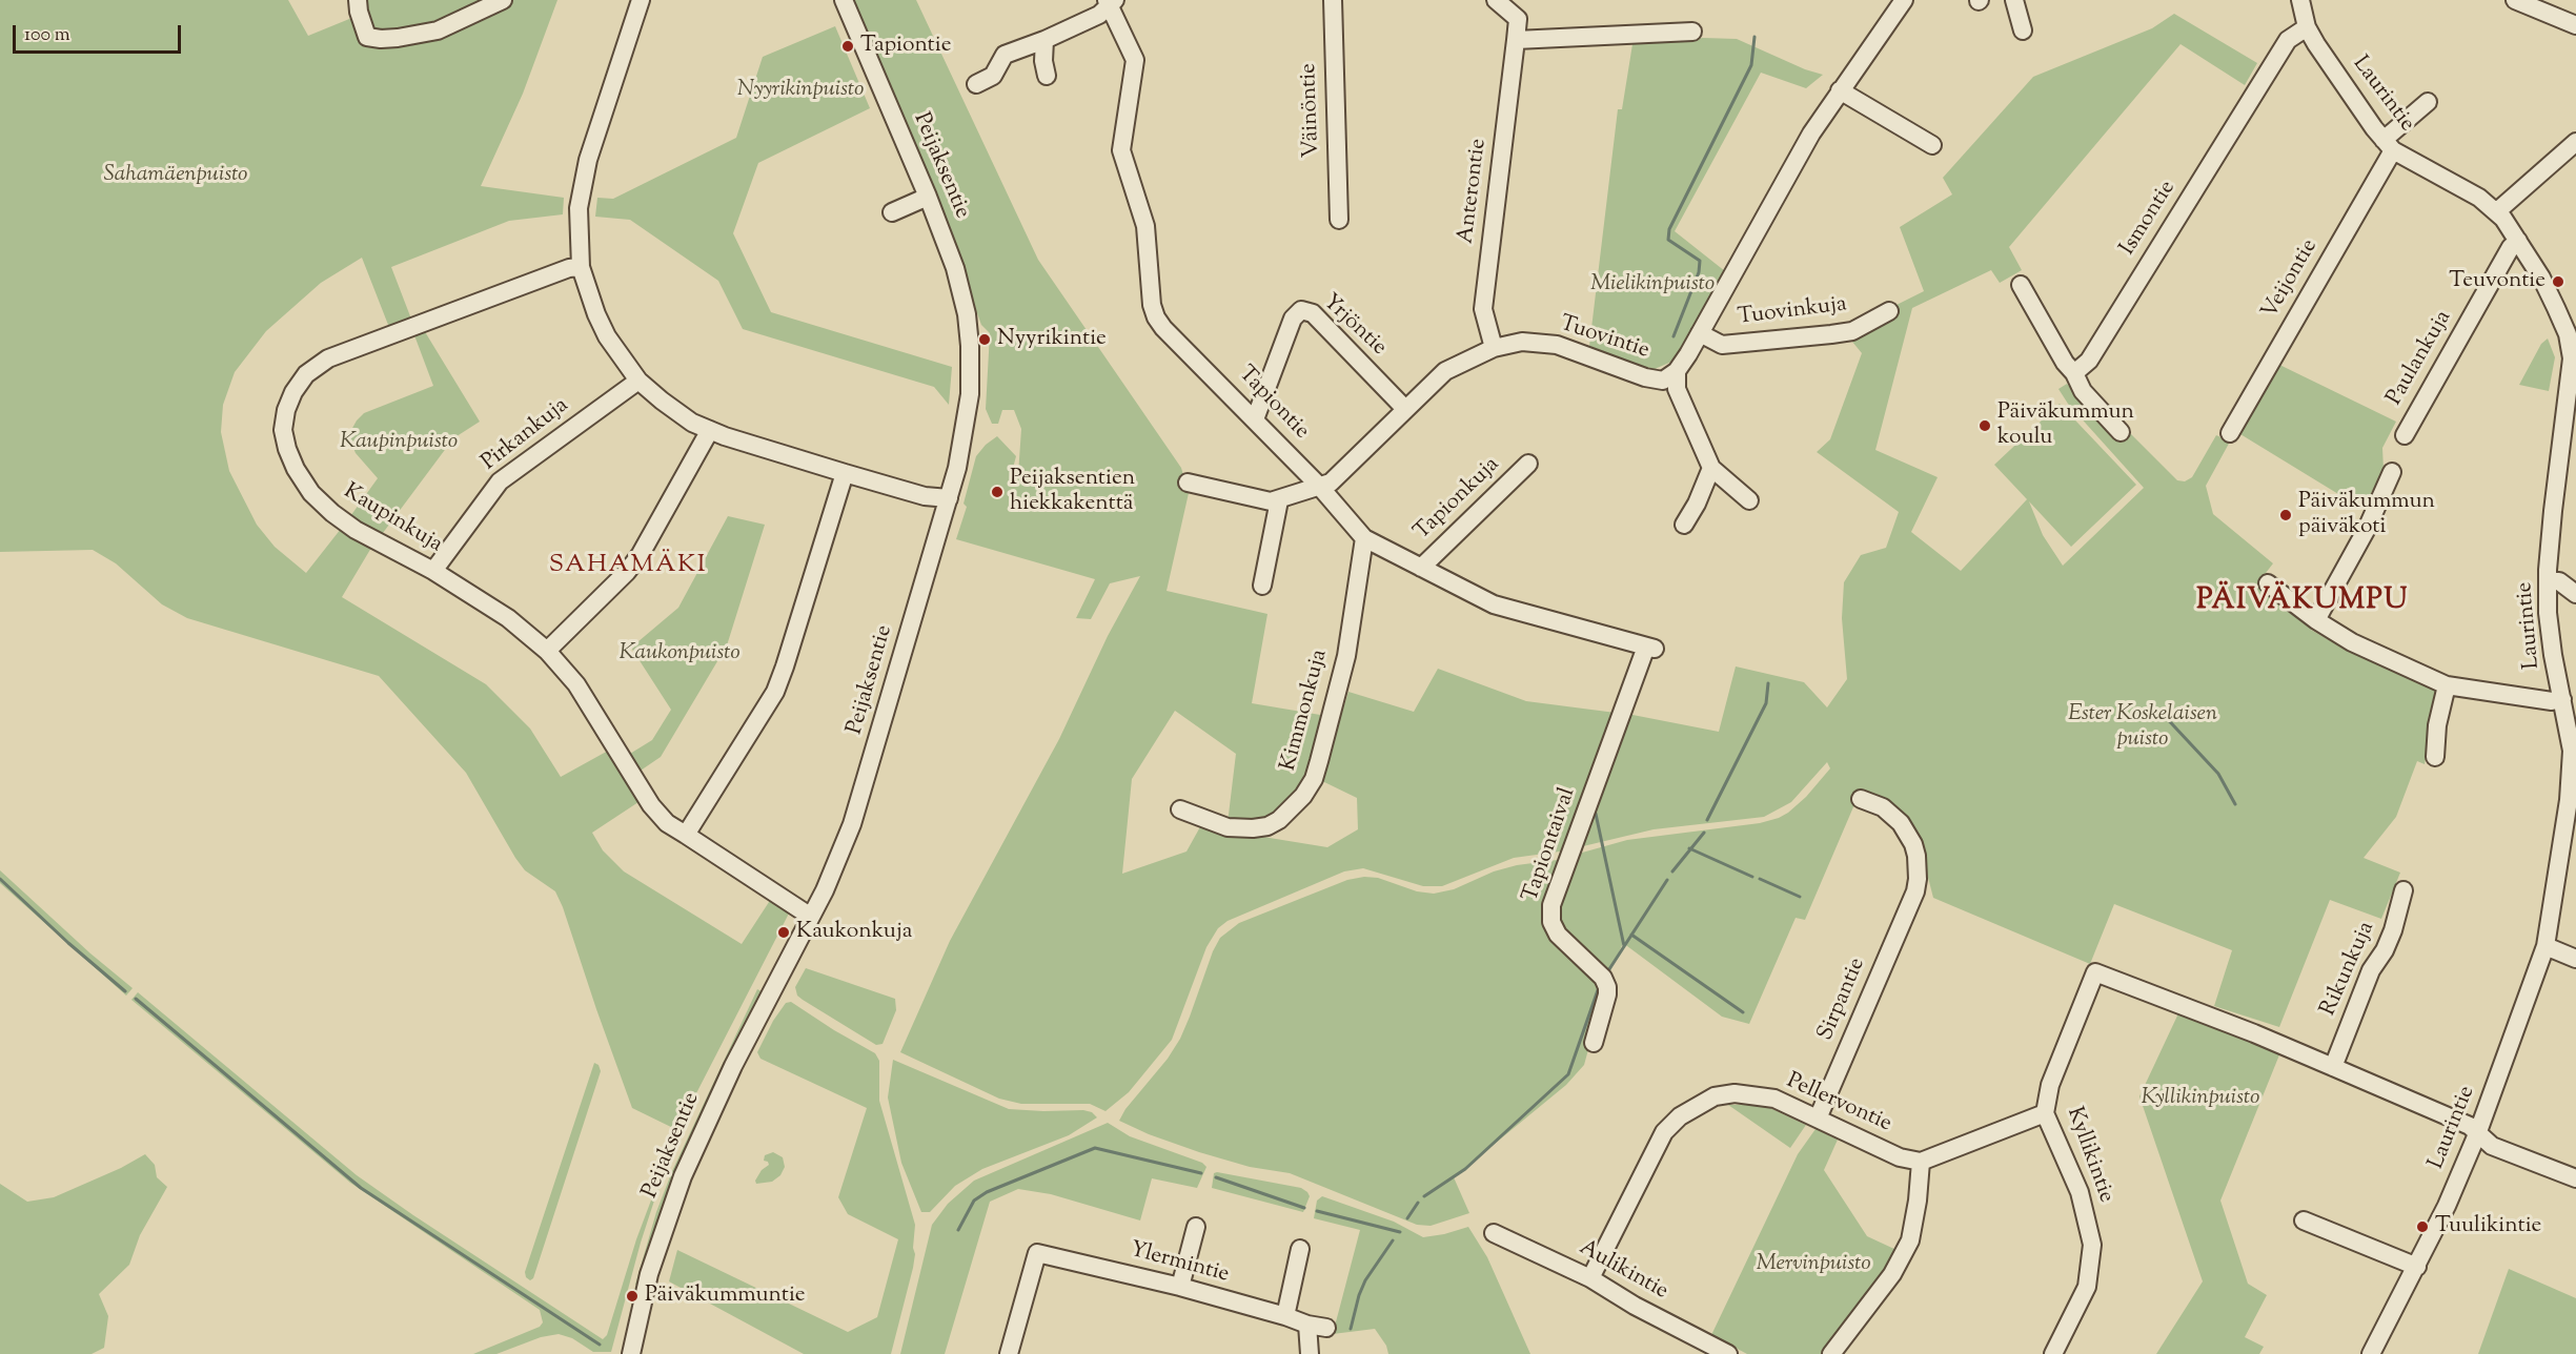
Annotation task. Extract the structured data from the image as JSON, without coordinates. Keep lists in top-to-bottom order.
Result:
{
  "streets": {
    "street": [
      "Laurintie",
      "Väinöntie",
      "Peijaksentie",
      "Anterontie",
      "Ismontie",
      "Veijontie",
      "Tuovinkuja",
      "Yrjöntie",
      "Tuovintie",
      "Paulankuja",
      "Tapiontie",
      "Pirkankuja",
      "Tapionkuja",
      "Kaupinkuja",
      "Kimmonkuja",
      "Tapiontaival",
      "Rikunkuja",
      "Sirpantie",
      "Pellervontie",
      "Kyllikintie",
      "Ylermintie",
      "Aulikintie"
    ]
  },
  "crossings": [
    ["Laurintie", "Ismontie"],
    ["Laurintie", "Veijontie"],
    ["Laurintie", "Paulankuja"],
    ["Anterontie", "Tuovintie"],
    ["Tuovinkuja", "Tuovintie"],
    ["Yrjöntie", "Tuovintie"],
    ["Yrjöntie", "Tapiontie"],
    ["Tuovintie", "Tapiontie"],
    ["Tapiontie", "Tapionkuja"],
    ["Tapiontie", "Kimmonkuja"],
    ["Tapiontie", "Tapiontaival"],
    ["Pirkankuja", "Kaupinkuja"],
    ["Rikunkuja", "Kyllikintie"],
    ["Sirpantie", "Pellervontie"],
    ["Pellervontie", "Aulikintie"]
  ],
  "districts": ["SAHAMÄKI", "PÄIVÄKUMPU"],
  "parks": [
    "Nyyrikinpuisto",
    "Sahamäenpuisto",
    "Mielikinpuisto",
    "Kaupinpuisto",
    "Kaukonpuisto",
    "Ester Koskelaisen puisto",
    "Kyllikinpuisto",
    "Mervinpuisto"
  ],
  "places": [
    "Tapiontie",
    "Teuvontie",
    "Nyyrikintie",
    "Päiväkummun koulu",
    "Peijaksentien hiekkakenttä",
    "Päiväkummun päiväkoti",
    "Kaukonkuja",
    "Tuulikintie",
    "Päiväkummuntie"
  ],
  "scale_bar": "100 m"
}
